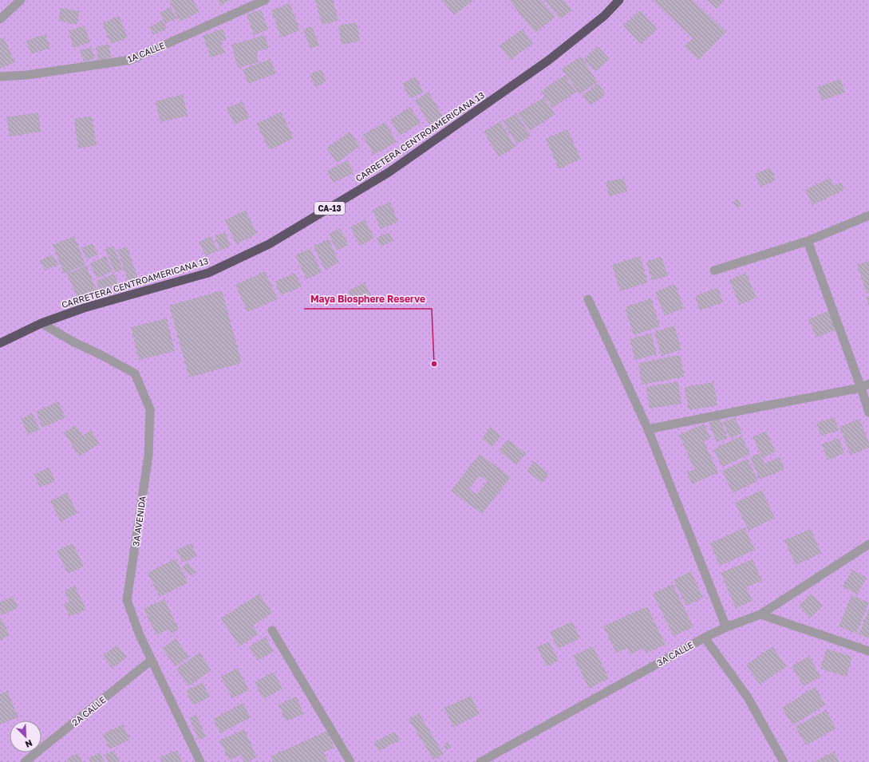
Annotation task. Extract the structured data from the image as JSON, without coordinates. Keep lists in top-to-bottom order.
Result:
{
  "streets": {
    "highway": ["CARRETERA CENTROAMERICANA 13", "CA-13"],
    "street": [
      "1A CALLE",
      "3A AVENIDA",
      "3A CALLE",
      "2A CALLE"
    ]
  },
  "crossings": [
    ["CARRETERA CENTROAMERICANA 13", "3A AVENIDA"],
    ["3A AVENIDA", "2A CALLE"]
  ],
  "places": ["Maya Biosphere Reserve"],
  "north": "bottom right"
}
